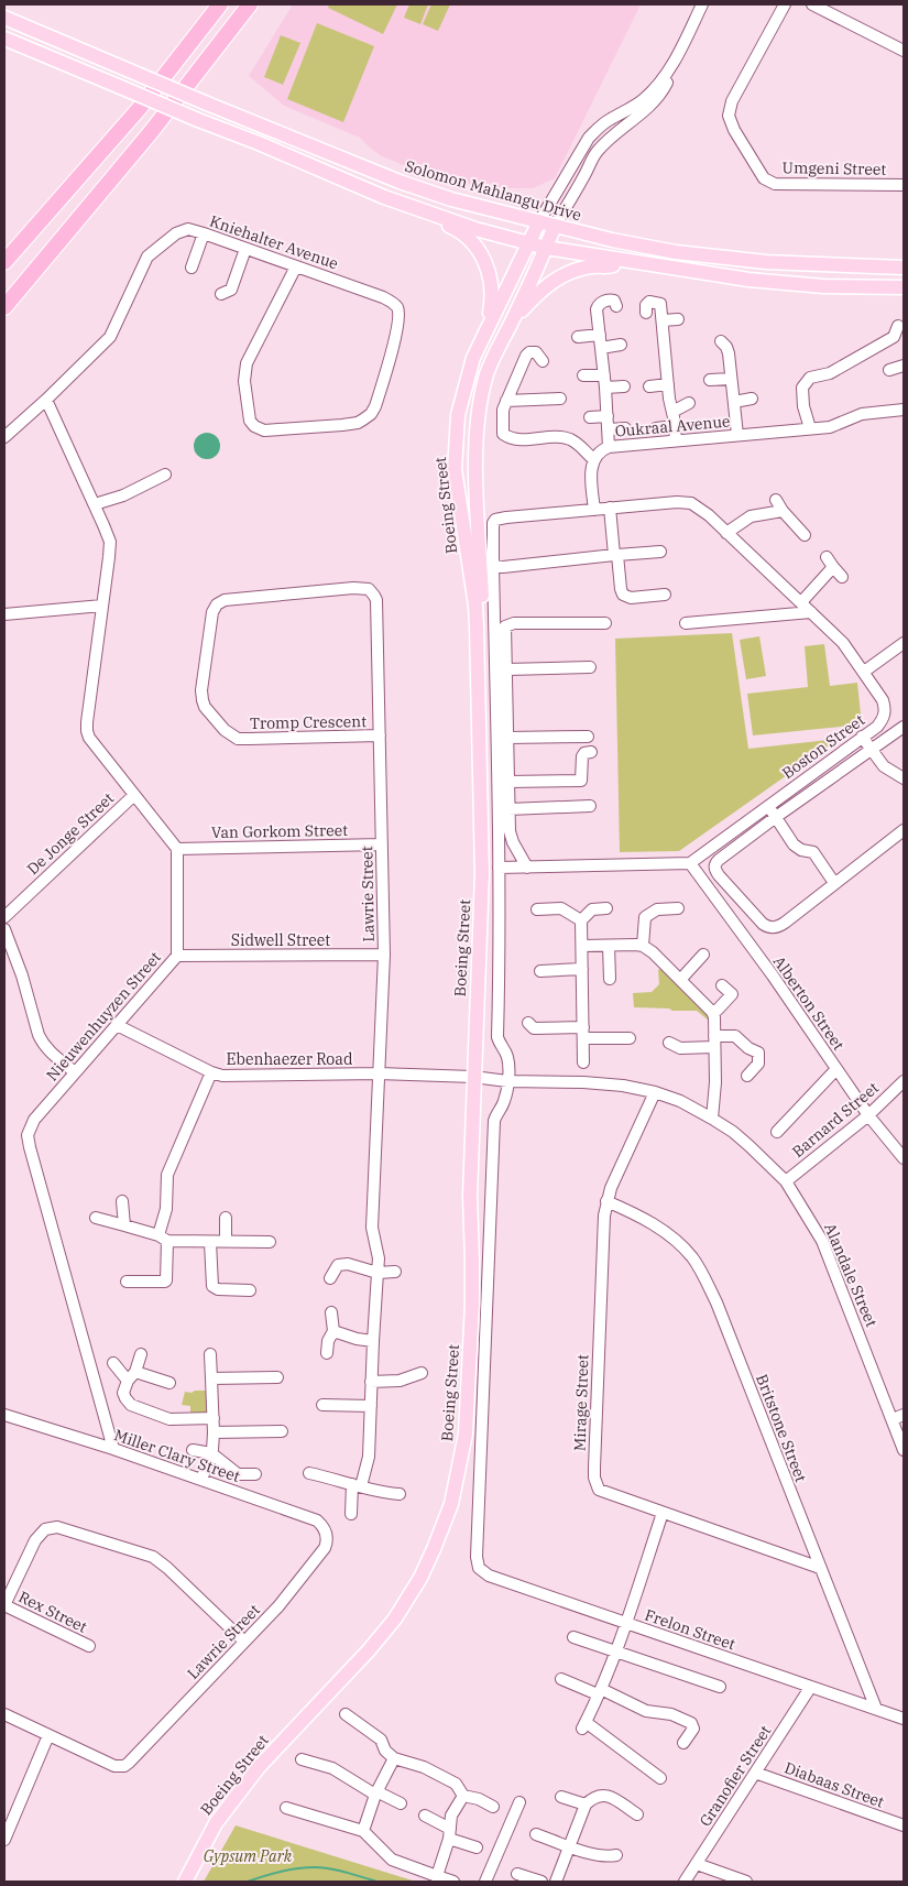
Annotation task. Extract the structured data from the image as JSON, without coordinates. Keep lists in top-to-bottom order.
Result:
{
  "streets": {
    "main road": ["Solomon Mahlangu Drive", "Boeing Street"],
    "street": [
      "Umgeni Street",
      "Kniehalter Avenue",
      "Oukraal Avenue",
      "Tromp Crescent",
      "Boston Street",
      "Van Gorkom Street",
      "De Jonge Street",
      "Lawrie Street",
      "Sidwell Street",
      "Alberton Street",
      "Nieuwenhuyzen Street",
      "Ebenhaezer Road",
      "Barnard Street",
      "Alandale Street",
      "Mirage Street",
      "Britstone Street",
      "Miller Clary Street",
      "Rex Street",
      "Frelon Street",
      "Granofier Street",
      "Diabaas Street"
    ]
  },
  "crossings": [
    ["Solomon Mahlangu Drive", "Boeing Street"],
    ["Boeing Street", "Ebenhaezer Road"],
    ["Boeing Street", "Alandale Street"],
    ["Tromp Crescent", "Lawrie Street"],
    ["Boston Street", "Alberton Street"],
    ["Van Gorkom Street", "Lawrie Street"],
    ["Van Gorkom Street", "Nieuwenhuyzen Street"],
    ["Lawrie Street", "Sidwell Street"],
    ["Lawrie Street", "Ebenhaezer Road"],
    ["Lawrie Street", "Miller Clary Street"],
    ["Sidwell Street", "Nieuwenhuyzen Street"],
    ["Alberton Street", "Barnard Street"],
    ["Nieuwenhuyzen Street", "Ebenhaezer Road"],
    ["Nieuwenhuyzen Street", "Miller Clary Street"],
    ["Ebenhaezer Road", "Alandale Street"],
    ["Barnard Street", "Alandale Street"],
    ["Alandale Street", "Mirage Street"],
    ["Alandale Street", "Frelon Street"],
    ["Mirage Street", "Britstone Street"],
    ["Britstone Street", "Frelon Street"],
    ["Frelon Street", "Granofier Street"],
    ["Granofier Street", "Diabaas Street"]
  ],
  "parks": ["Gypsum Park"]
}
